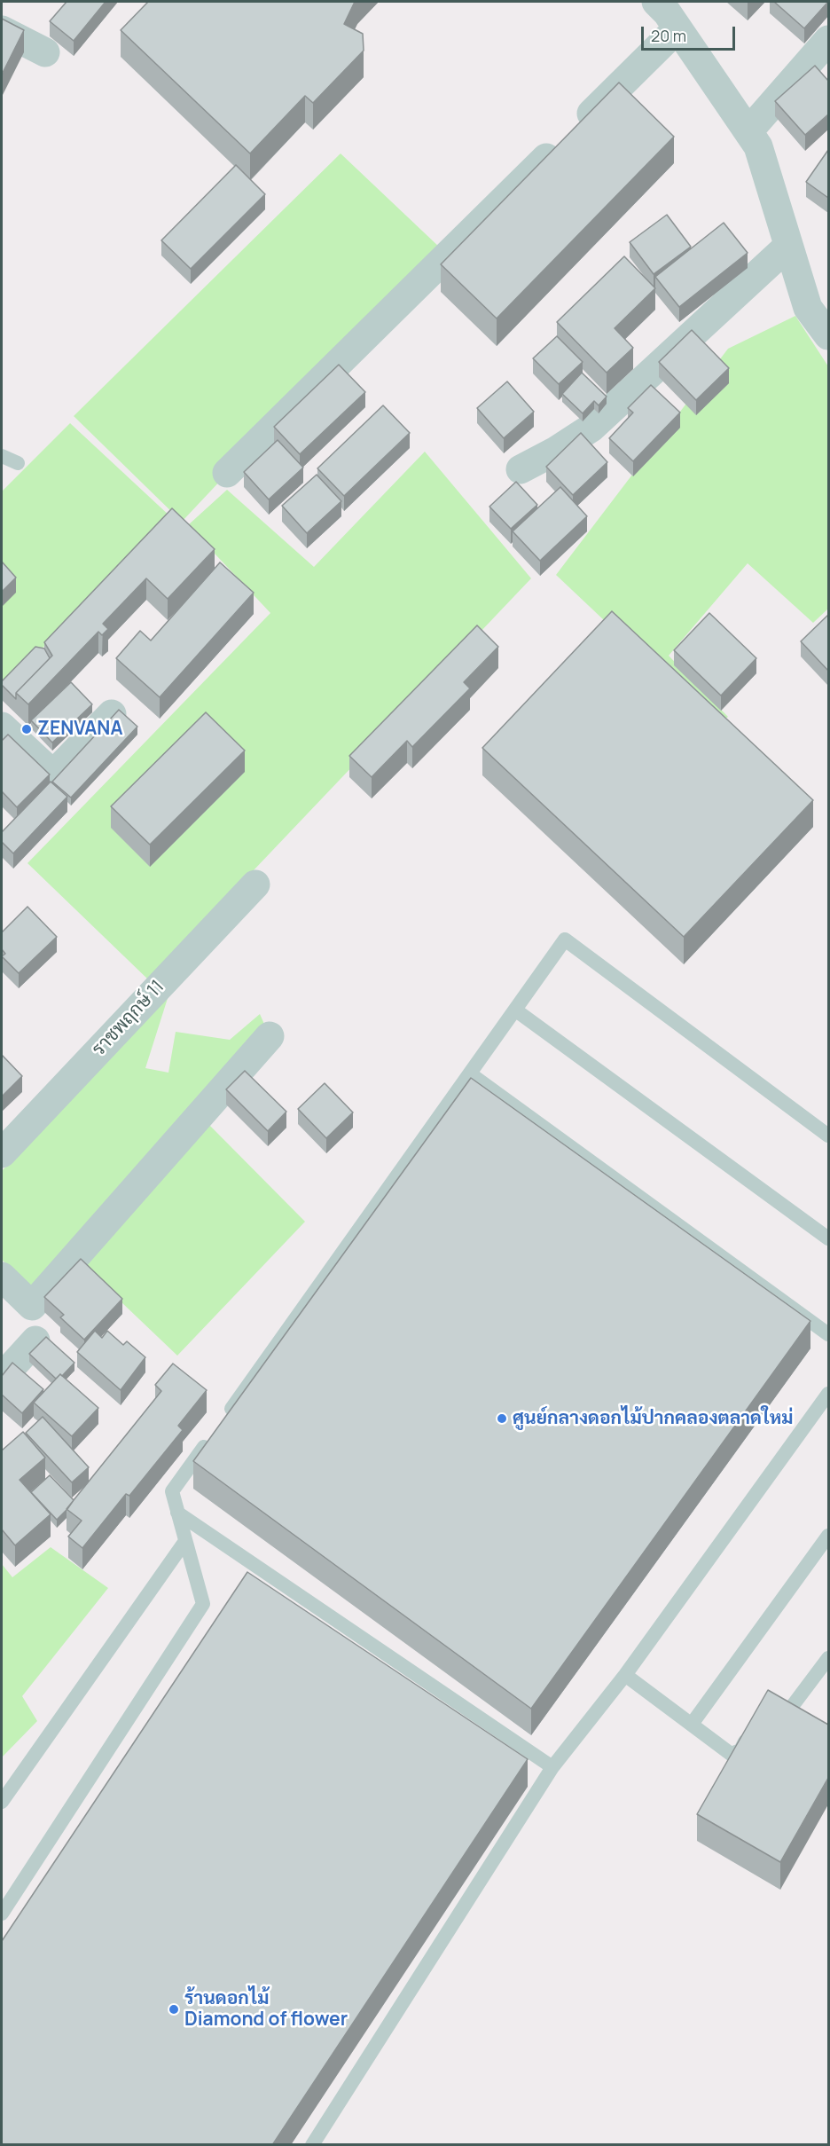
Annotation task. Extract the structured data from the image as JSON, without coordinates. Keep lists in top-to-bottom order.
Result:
{
  "streets": {
    "street": ["ราชพฤกษ์ 11"]
  },
  "places": ["ZENVANA", "ศูนย์กลางดอกไม้ปากคลองตลาดใหม่", "ร้านดอกไม้ Diamond of flower"],
  "scale_bar": "20 m"
}
